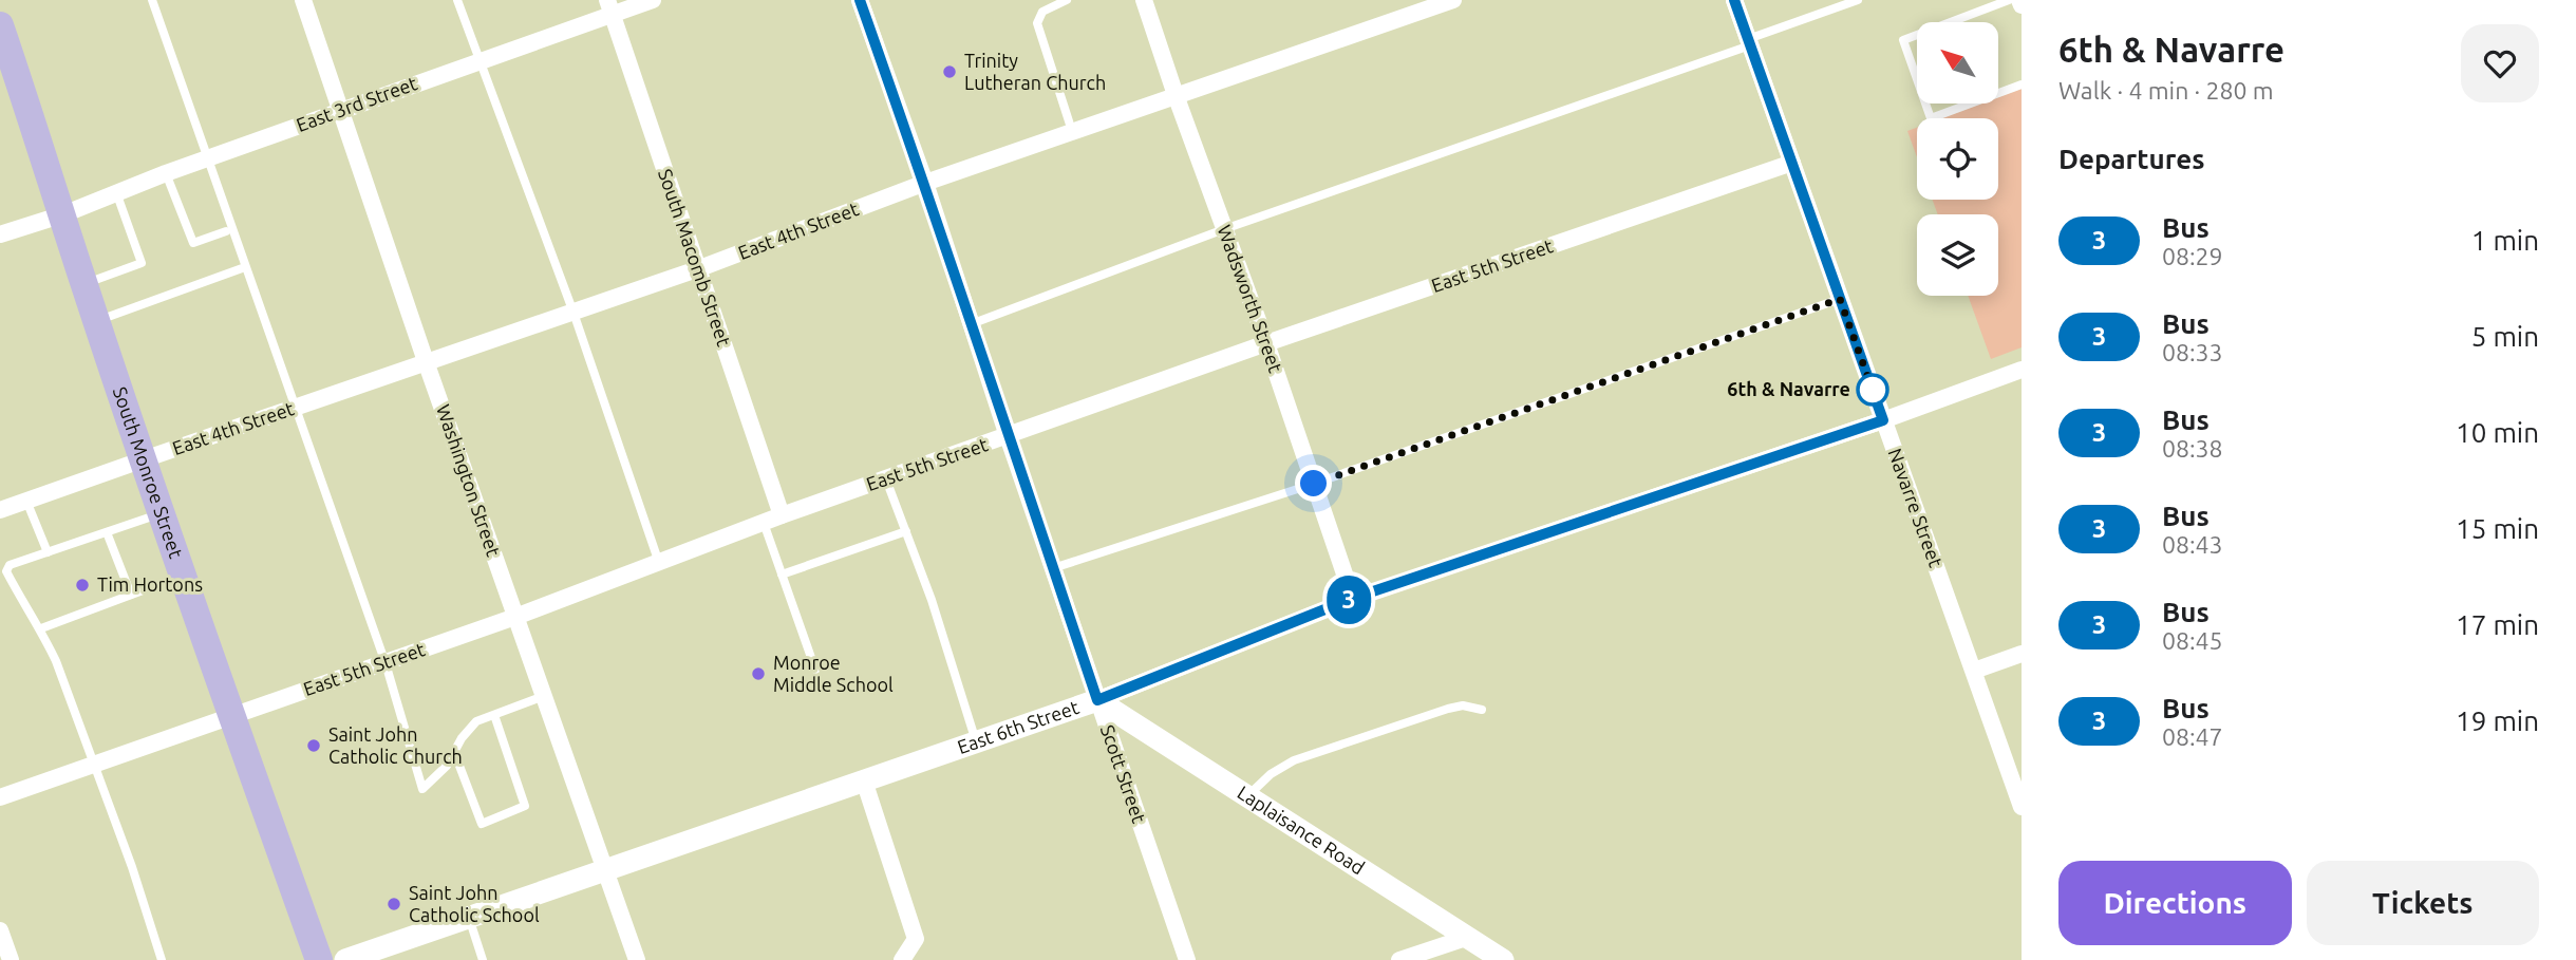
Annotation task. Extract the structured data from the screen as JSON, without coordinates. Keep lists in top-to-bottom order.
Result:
{
  "streets": {
    "main road": ["South Monroe Street"],
    "street": [
      "East 3rd Street",
      "East 4th Street",
      "South Macomb Street",
      "East 5th Street",
      "Wadsworth Street",
      "Washington Street",
      "Navarre Street",
      "East 6th Street",
      "Scott Street",
      "Laplaisance Road"
    ]
  },
  "crossings": [
    ["East 3rd Street", "South Macomb Street"],
    ["East 3rd Street", "South Monroe Street"],
    ["East 3rd Street", "Washington Street"],
    ["East 4th Street", "South Macomb Street"],
    ["East 4th Street", "Wadsworth Street"],
    ["East 4th Street", "South Monroe Street"],
    ["East 4th Street", "Washington Street"],
    ["East 4th Street", "Scott Street"],
    ["South Macomb Street", "East 5th Street"],
    ["East 5th Street", "Wadsworth Street"],
    ["East 5th Street", "South Monroe Street"],
    ["East 5th Street", "Washington Street"],
    ["East 5th Street", "Navarre Street"],
    ["East 5th Street", "Scott Street"],
    ["Wadsworth Street", "East 6th Street"],
    ["Washington Street", "East 6th Street"],
    ["Navarre Street", "East 6th Street"],
    ["East 6th Street", "Scott Street"],
    ["East 6th Street", "Laplaisance Road"],
    ["Scott Street", "Laplaisance Road"]
  ],
  "places": [
    "Trinity Lutheran Church",
    "6th & Navarre",
    "Tim Hortons",
    "Monroe Middle School",
    "Saint John Catholic Church",
    "Saint John Catholic School"
  ],
  "lines": ["bus line 3"],
  "north": "top left",
  "page": {
    "on_map": "3",
    "heading": [
      ["6th & Navarre", "Walk · 4 min · 280 m"],
      "Departures"
    ],
    "list": [
      {
        "mark": "3",
        "name": "Bus",
        "note": "08:29",
        "value": "1 min"
      },
      {
        "mark": "3",
        "name": "Bus",
        "note": "08:33",
        "value": "5 min"
      },
      {
        "mark": "3",
        "name": "Bus",
        "note": "08:38",
        "value": "10 min"
      },
      {
        "mark": "3",
        "name": "Bus",
        "note": "08:43",
        "value": "15 min"
      },
      {
        "mark": "3",
        "name": "Bus",
        "note": "08:45",
        "value": "17 min"
      },
      {
        "mark": "3",
        "name": "Bus",
        "note": "08:47",
        "value": "19 min"
      }
    ],
    "buttons": ["Directions", "Tickets"]
  }
}
